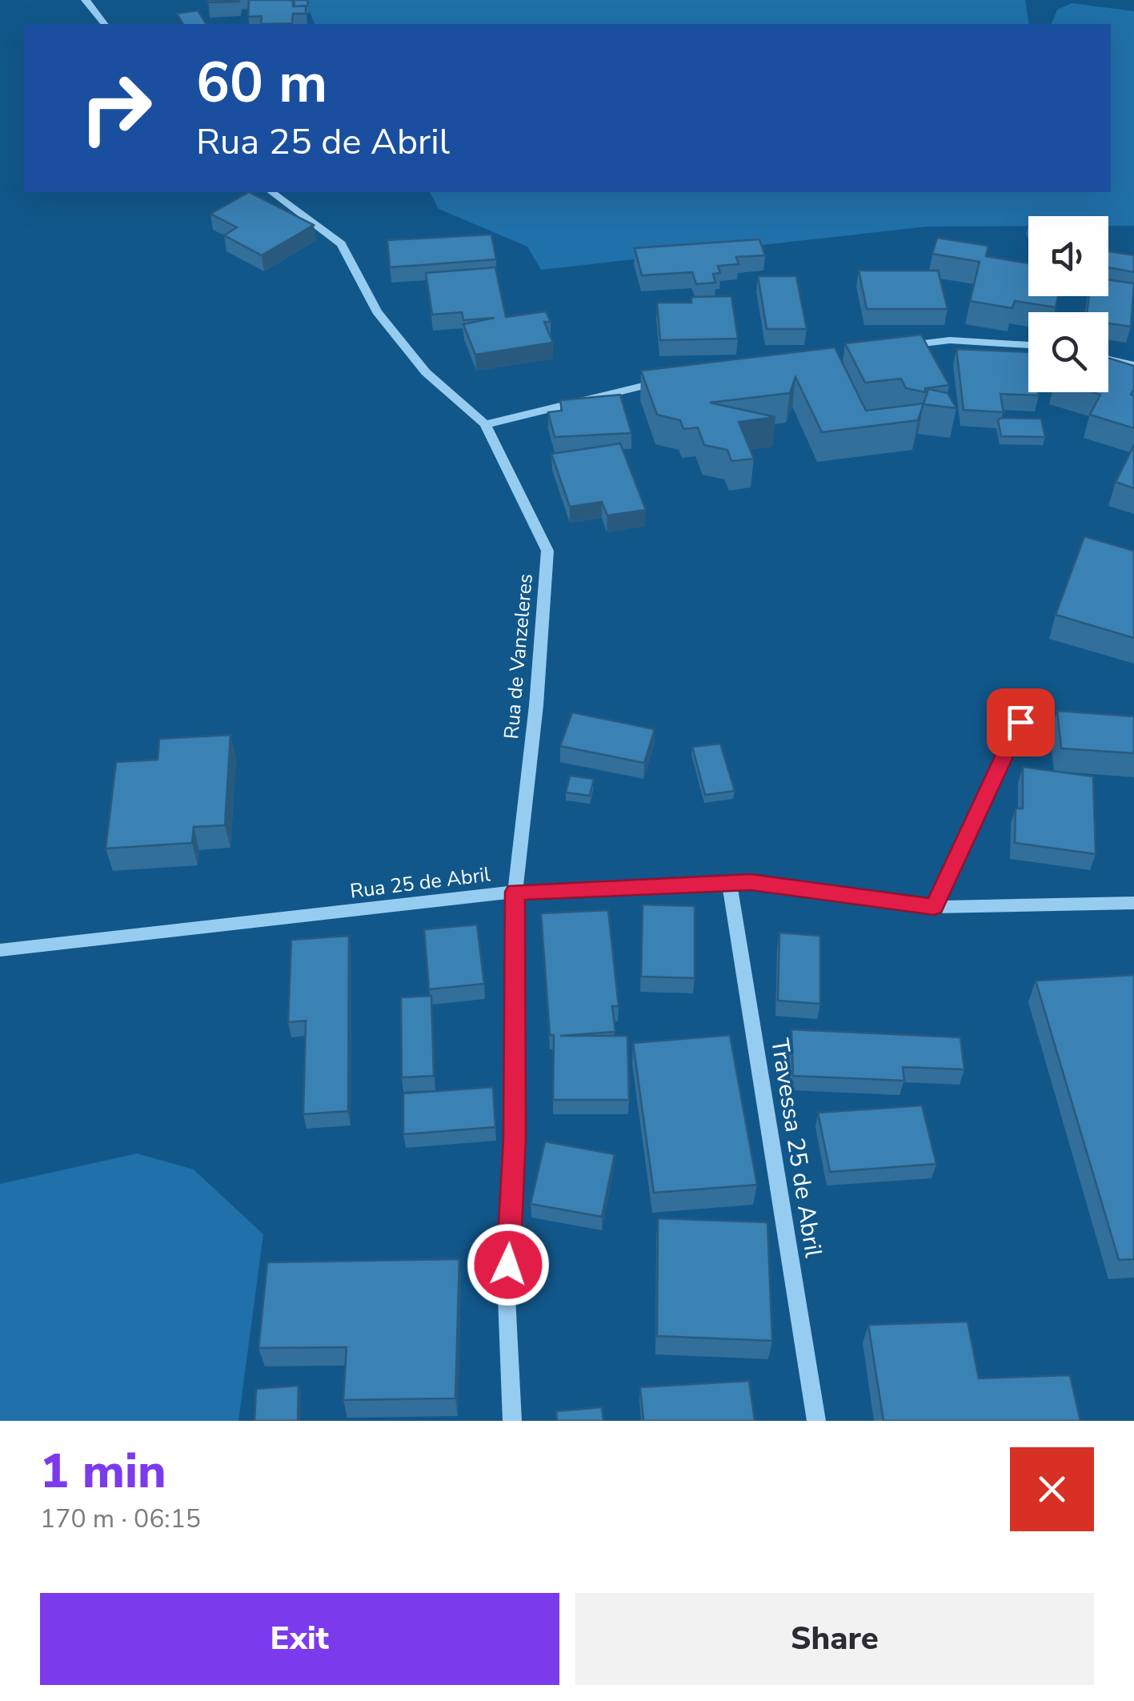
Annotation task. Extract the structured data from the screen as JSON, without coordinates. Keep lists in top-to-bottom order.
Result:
{
  "streets": {
    "street": ["Rua de Vanzeleres", "Rua 25 de Abril", "Travessa 25 de Abril"]
  },
  "crossings": [
    ["Rua de Vanzeleres", "Rua 25 de Abril"],
    ["Rua 25 de Abril", "Travessa 25 de Abril"]
  ],
  "page": {
    "turn": ["60 m", "Rua 25 de Abril"],
    "heading": ["1 min", "170 m · 06:15"],
    "buttons": ["Exit", "Share"]
  }
}
